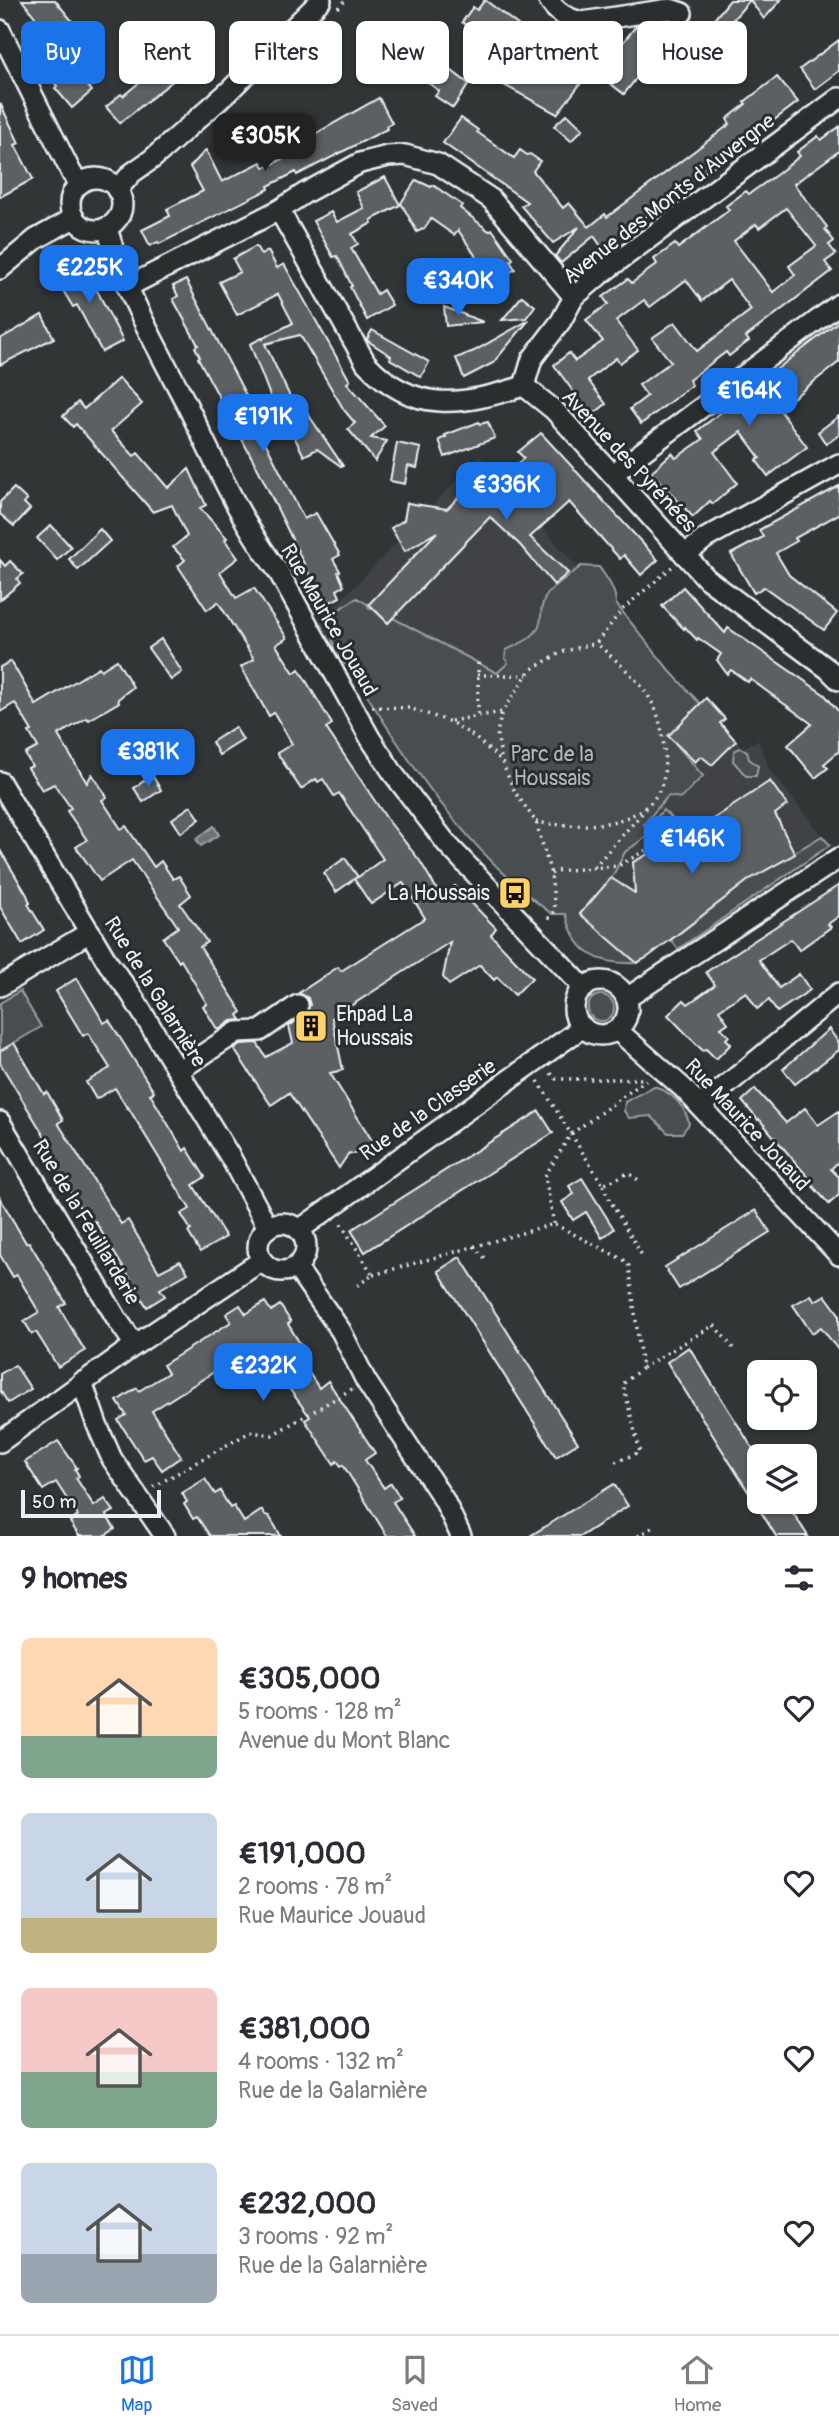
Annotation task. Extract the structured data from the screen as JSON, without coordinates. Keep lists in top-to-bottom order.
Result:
{
  "streets": {
    "street": [
      "Avenue des Monts d'Auvergne",
      "Avenue des Pyrénées",
      "Rue Maurice Jouaud",
      "Rue de la Galarnière",
      "Rue de la Classerie",
      "Rue de la Feuillarderie"
    ]
  },
  "crossings": [
    ["Avenue des Monts d'Auvergne", "Avenue des Pyrénées"],
    ["Rue Maurice Jouaud", "Rue de la Classerie"],
    ["Rue de la Galarnière", "Rue de la Classerie"]
  ],
  "parks": ["Parc de la Houssais"],
  "places": {
    "bus stop": ["La Houssais"],
    "building": ["Ehpad La Houssais"]
  },
  "scale_bar": "50 m",
  "page": {
    "chip": [
      "Buy",
      "Rent",
      "Filters",
      "New",
      "Apartment",
      "House"
    ],
    "price": [
      "€305K",
      "€225K",
      "€340K",
      "€164K",
      "€191K",
      "€336K",
      "€381K",
      "€146K",
      "€232K"
    ],
    "scale": "50 m",
    "heading": "9 homes",
    "list": [
      {
        "name": "€305,000",
        "note": "5 rooms · 128 m² · Avenue du Mont Blanc"
      },
      {
        "name": "€191,000",
        "note": "2 rooms · 78 m² · Rue Maurice Jouaud"
      },
      {
        "name": "€381,000",
        "note": "4 rooms · 132 m² · Rue de la Galarnière"
      },
      {
        "name": "€232,000",
        "note": "3 rooms · 92 m² · Rue de la Galarnière"
      }
    ],
    "tabs": ["Map", "Saved", "Home"]
  }
}
